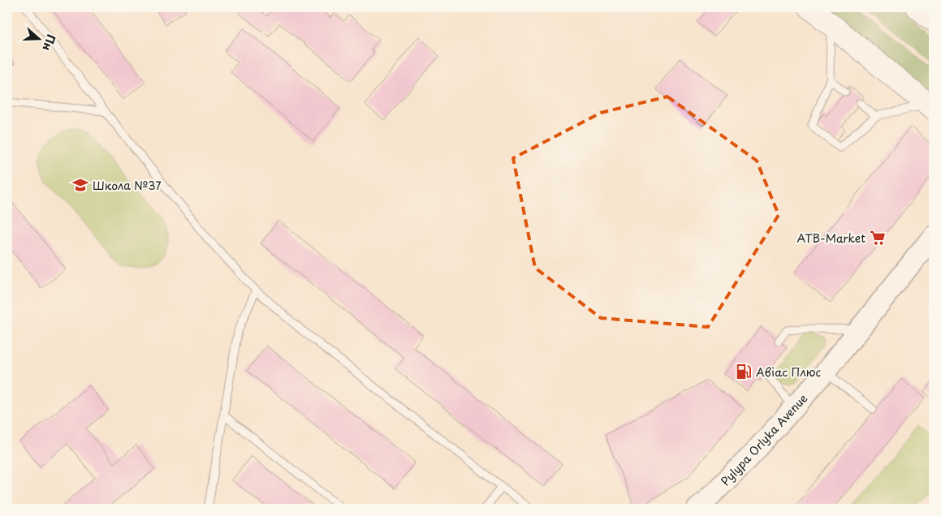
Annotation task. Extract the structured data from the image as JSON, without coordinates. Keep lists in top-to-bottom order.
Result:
{
  "streets": {
    "main road": ["Pylypa Orlyka Avenue"]
  },
  "places": {
    "school or university": ["Школа №37"],
    "supermarket": ["ATB-Market"],
    "fuel station": ["Авіас Плюс"]
  },
  "north": "right"
}
